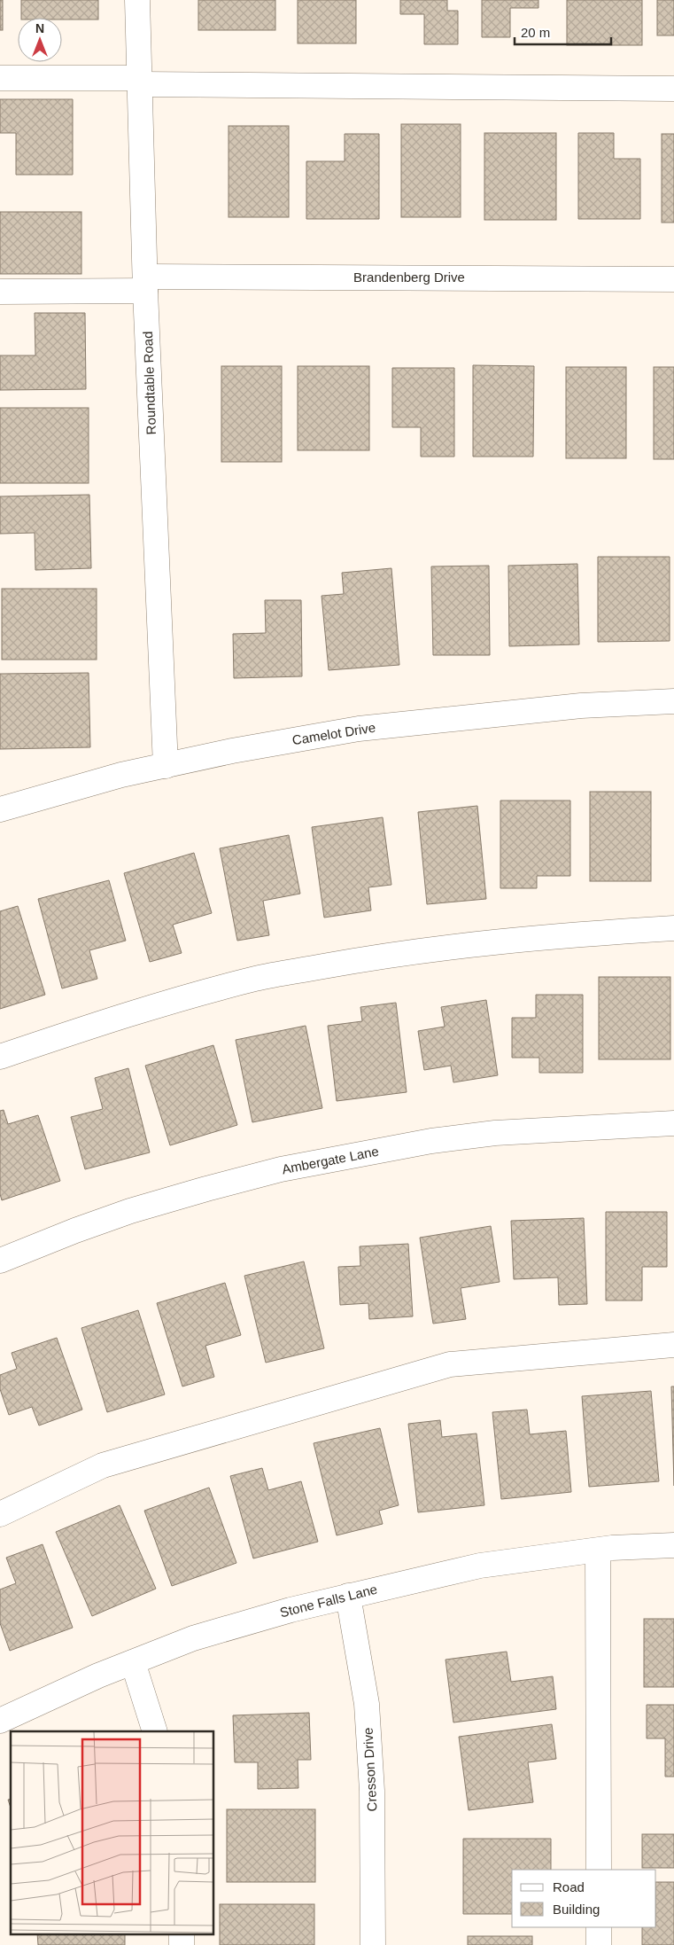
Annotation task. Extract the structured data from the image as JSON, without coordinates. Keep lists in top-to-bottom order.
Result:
{
  "streets": {
    "street": [
      "Brandenberg Drive",
      "Roundtable Road",
      "Camelot Drive",
      "Ambergate Lane",
      "Stone Falls Lane",
      "Cresson Drive"
    ]
  },
  "crossings": [
    ["Brandenberg Drive", "Roundtable Road"],
    ["Roundtable Road", "Camelot Drive"],
    ["Stone Falls Lane", "Cresson Drive"]
  ],
  "legend": ["Road", "Building"],
  "scale_bar": "20 m",
  "north": "top"
}
